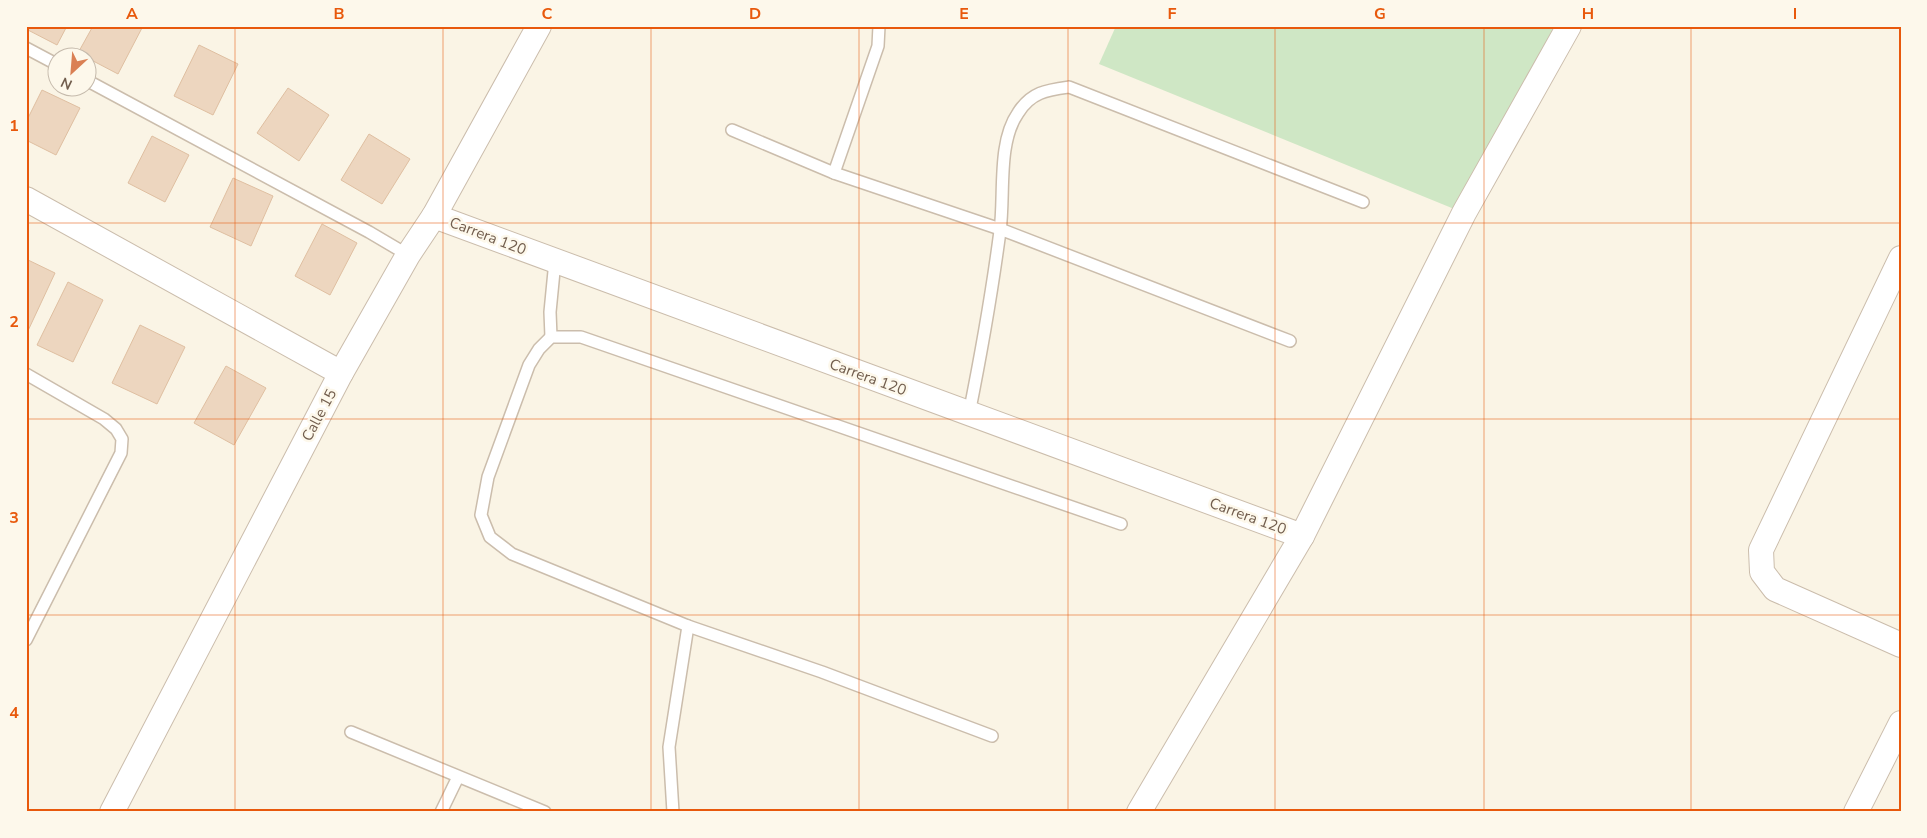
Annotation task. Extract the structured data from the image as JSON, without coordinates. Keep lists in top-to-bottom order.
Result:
{
  "streets": {
    "street": ["Carrera 120", "Calle 15"]
  },
  "crossings": [
    ["Carrera 120", "Calle 15"]
  ],
  "north": "bottom left",
  "grid": {
    "columns": [
      "A",
      "B",
      "C",
      "D",
      "E",
      "F",
      "G",
      "H",
      "I"
    ],
    "rows": [
      "1",
      "2",
      "3",
      "4"
    ]
  }
}
